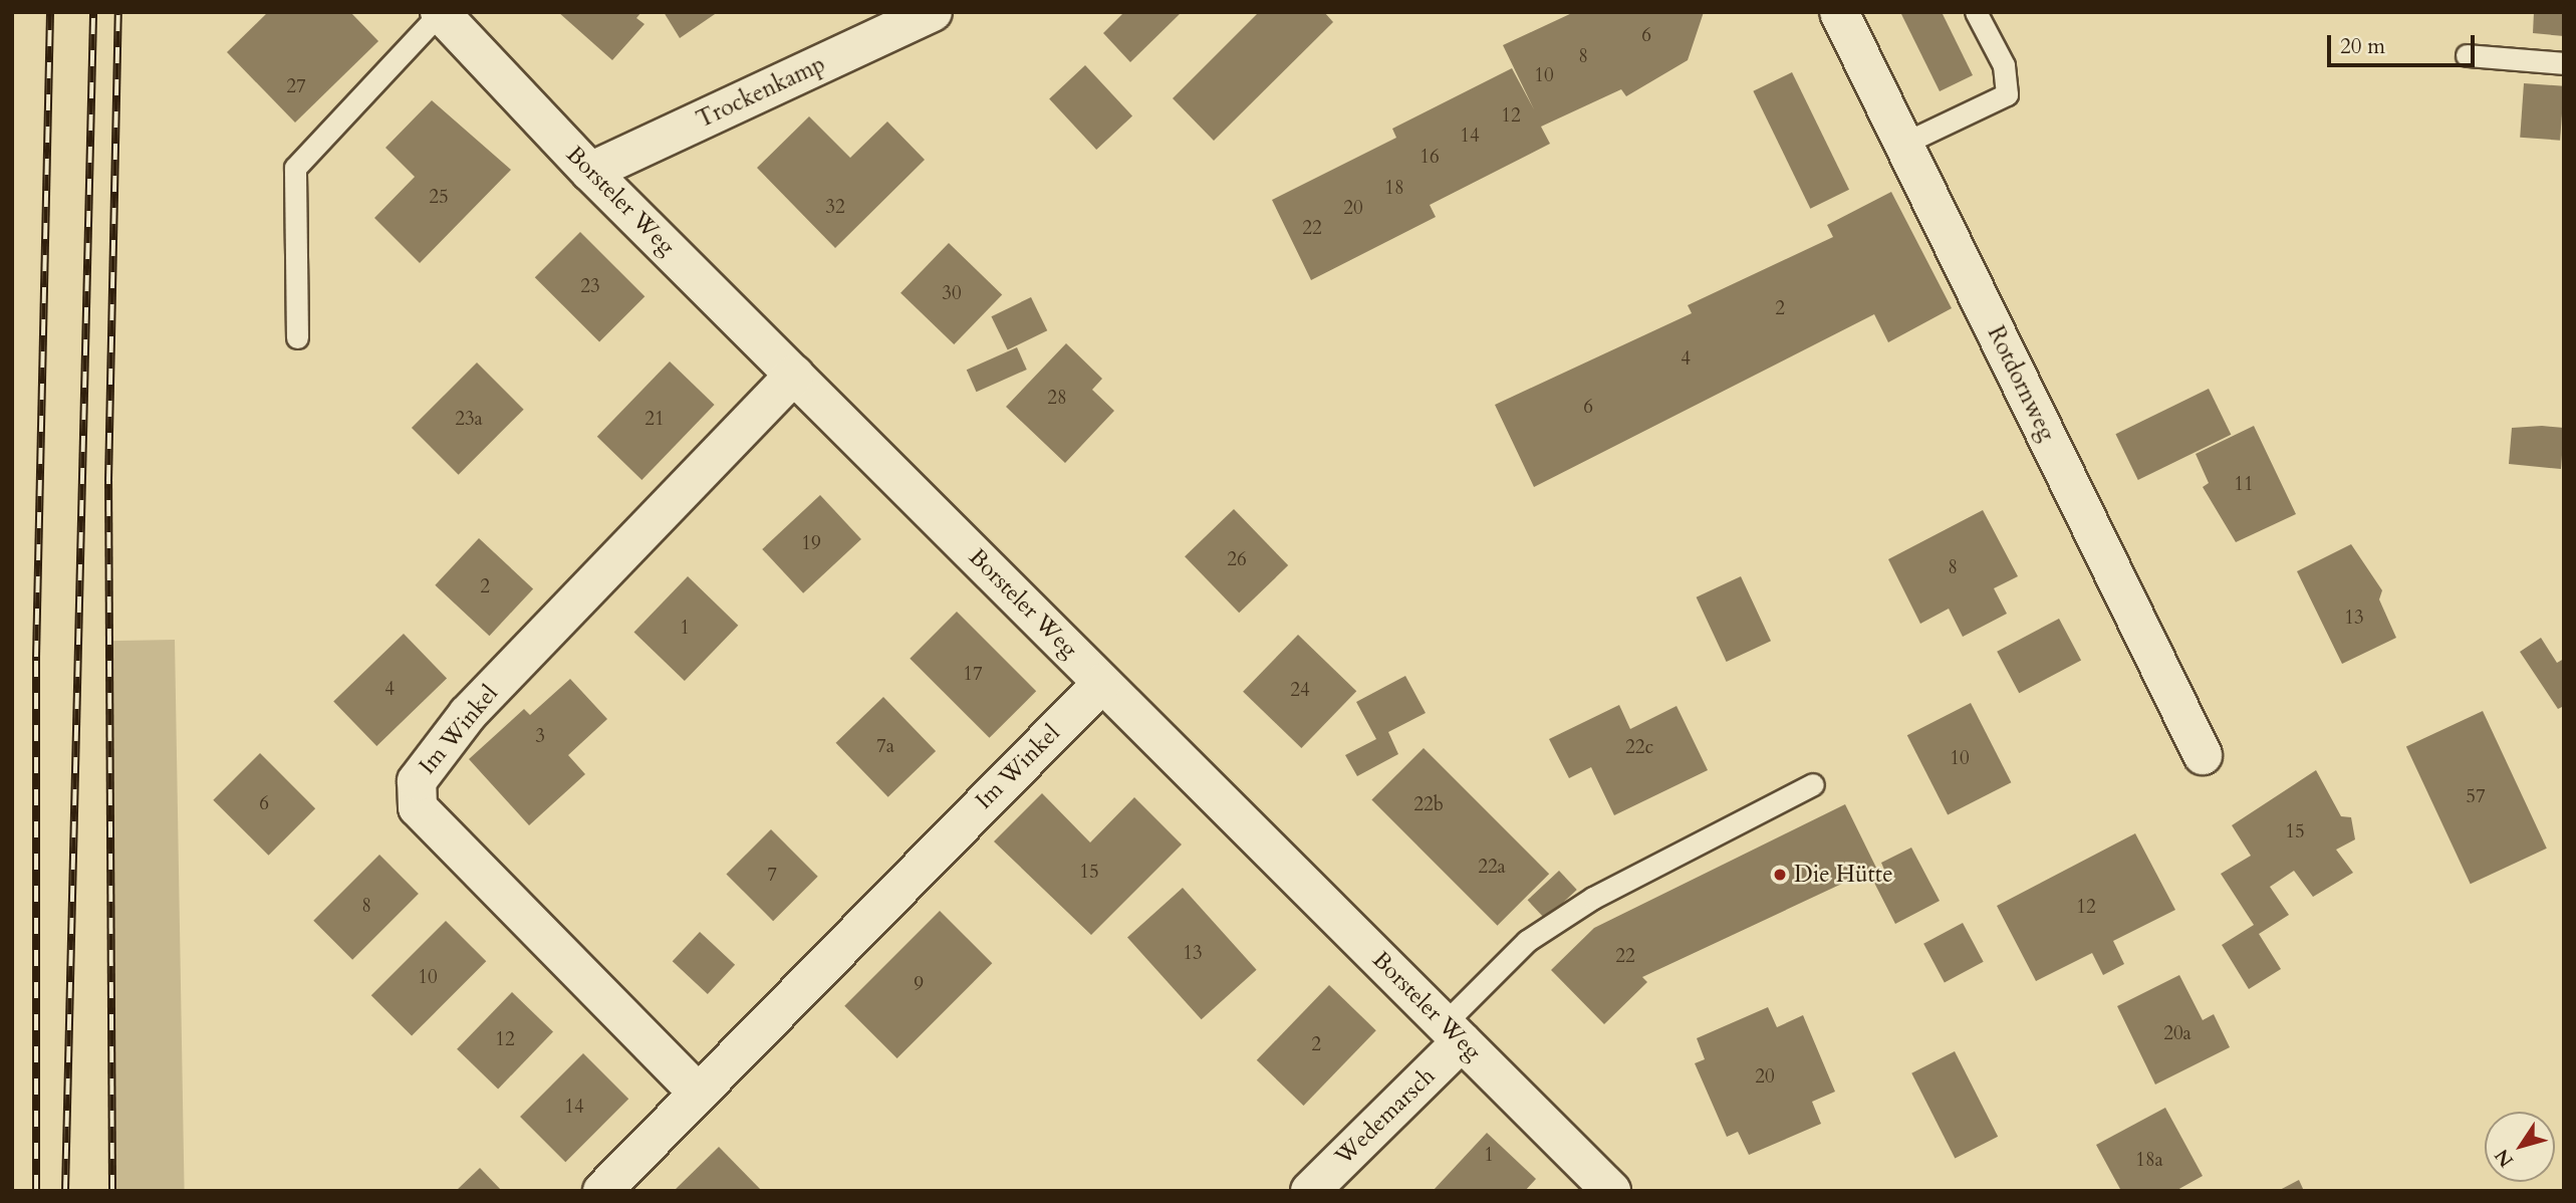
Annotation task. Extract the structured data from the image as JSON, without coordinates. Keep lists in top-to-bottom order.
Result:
{
  "streets": {
    "street": [
      "Trockenkamp",
      "Borsteler Weg",
      "Rotdornweg",
      "Im Winkel",
      "Wedemarsch"
    ]
  },
  "crossings": [
    ["Trockenkamp", "Borsteler Weg"],
    ["Borsteler Weg", "Im Winkel"],
    ["Borsteler Weg", "Wedemarsch"]
  ],
  "places": ["Die Hütte"],
  "house_numbers": [
    "6",
    "8",
    "10",
    "27",
    "12",
    "14",
    "16",
    "18",
    "25",
    "32",
    "20",
    "22",
    "23",
    "30",
    "2",
    "4",
    "28",
    "6",
    "23a",
    "21",
    "11",
    "19",
    "26",
    "8",
    "2",
    "13",
    "1",
    "17",
    "4",
    "24",
    "3",
    "7a",
    "22c",
    "10",
    "57",
    "6",
    "22b",
    "15",
    "22a",
    "15",
    "7",
    "8",
    "12",
    "13",
    "22",
    "10",
    "9",
    "20a",
    "12",
    "2",
    "20",
    "14",
    "1",
    "18a"
  ],
  "scale_bar": "20 m",
  "north": "bottom left"
}
